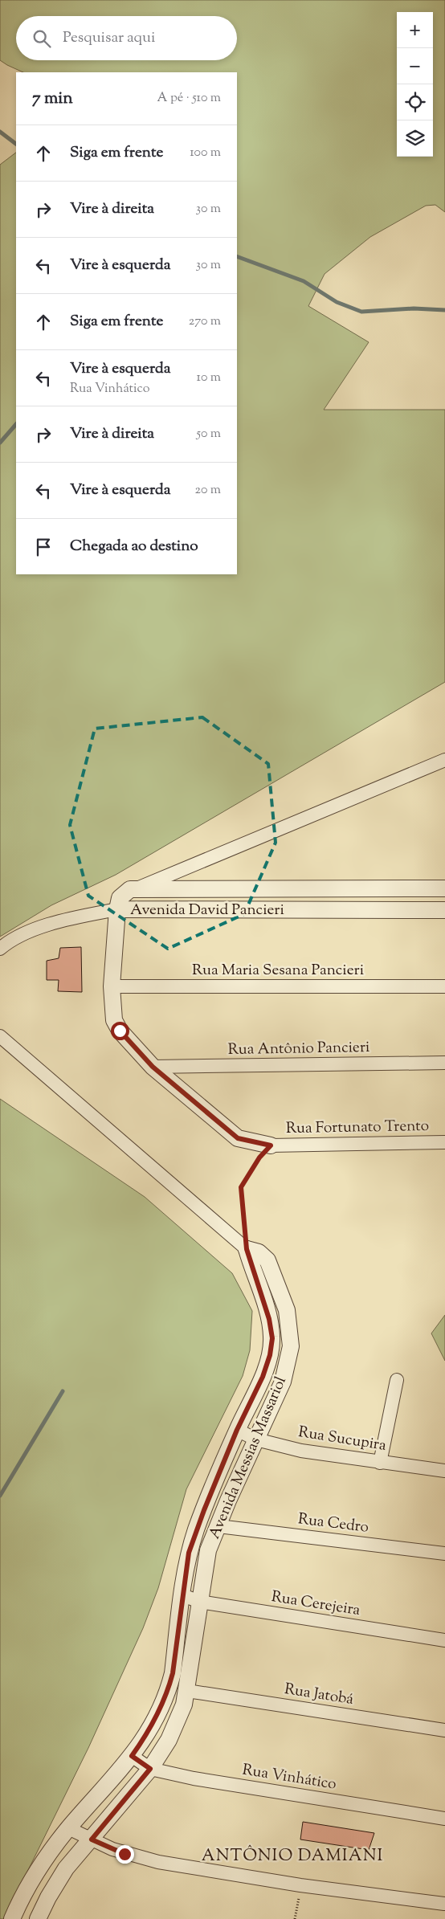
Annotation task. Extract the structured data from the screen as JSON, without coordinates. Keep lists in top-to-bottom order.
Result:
{
  "streets": {
    "street": [
      "Avenida David Pancieri",
      "Rua Maria Sesana Pancieri",
      "Rua Antônio Pancieri",
      "Rua Fortunato Trento",
      "Rua Sucupira",
      "Avenida Messias Massariol",
      "Rua Cedro",
      "Rua Cerejeira",
      "Rua Jatobá",
      "Rua Vinhático"
    ]
  },
  "crossings": [
    ["Rua Sucupira", "Avenida Messias Massariol"],
    ["Avenida Messias Massariol", "Rua Cedro"],
    ["Avenida Messias Massariol", "Rua Cerejeira"],
    ["Avenida Messias Massariol", "Rua Jatobá"],
    ["Avenida Messias Massariol", "Rua Vinhático"]
  ],
  "districts": ["ANTÔNIO DAMIANI"],
  "page": {
    "map_buttons": ["+", "−"],
    "search": "Pesquisar aqui",
    "heading": ["7 min", "A pé · 510 m"],
    "list": [
      ["Siga em frente", "100 m"],
      ["Vire à direita", "30 m"],
      ["Vire à esquerda", "30 m"],
      ["Siga em frente", "270 m"],
      ["Vire à esquerda", "Rua Vinhático", "10 m"],
      ["Vire à direita", "50 m"],
      ["Vire à esquerda", "20 m"],
      "Chegada ao destino"
    ]
  }
}
